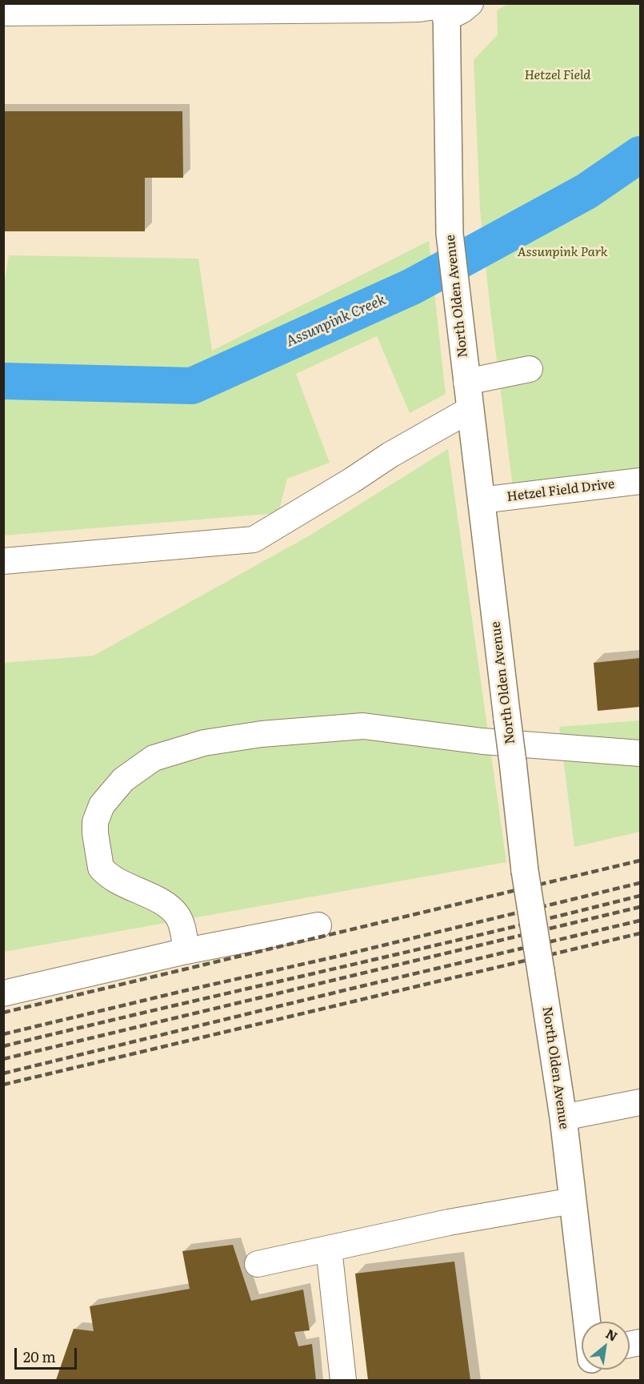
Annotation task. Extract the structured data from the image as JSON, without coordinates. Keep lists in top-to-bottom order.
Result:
{
  "streets": {
    "main road": ["North Olden Avenue"],
    "street": ["Hetzel Field Drive"]
  },
  "crossings": [
    ["North Olden Avenue", "Hetzel Field Drive"]
  ],
  "water": ["Assunpink Creek"],
  "parks": ["Hetzel Field", "Assunpink Park"],
  "scale_bar": "20 m",
  "north": "top right"
}
